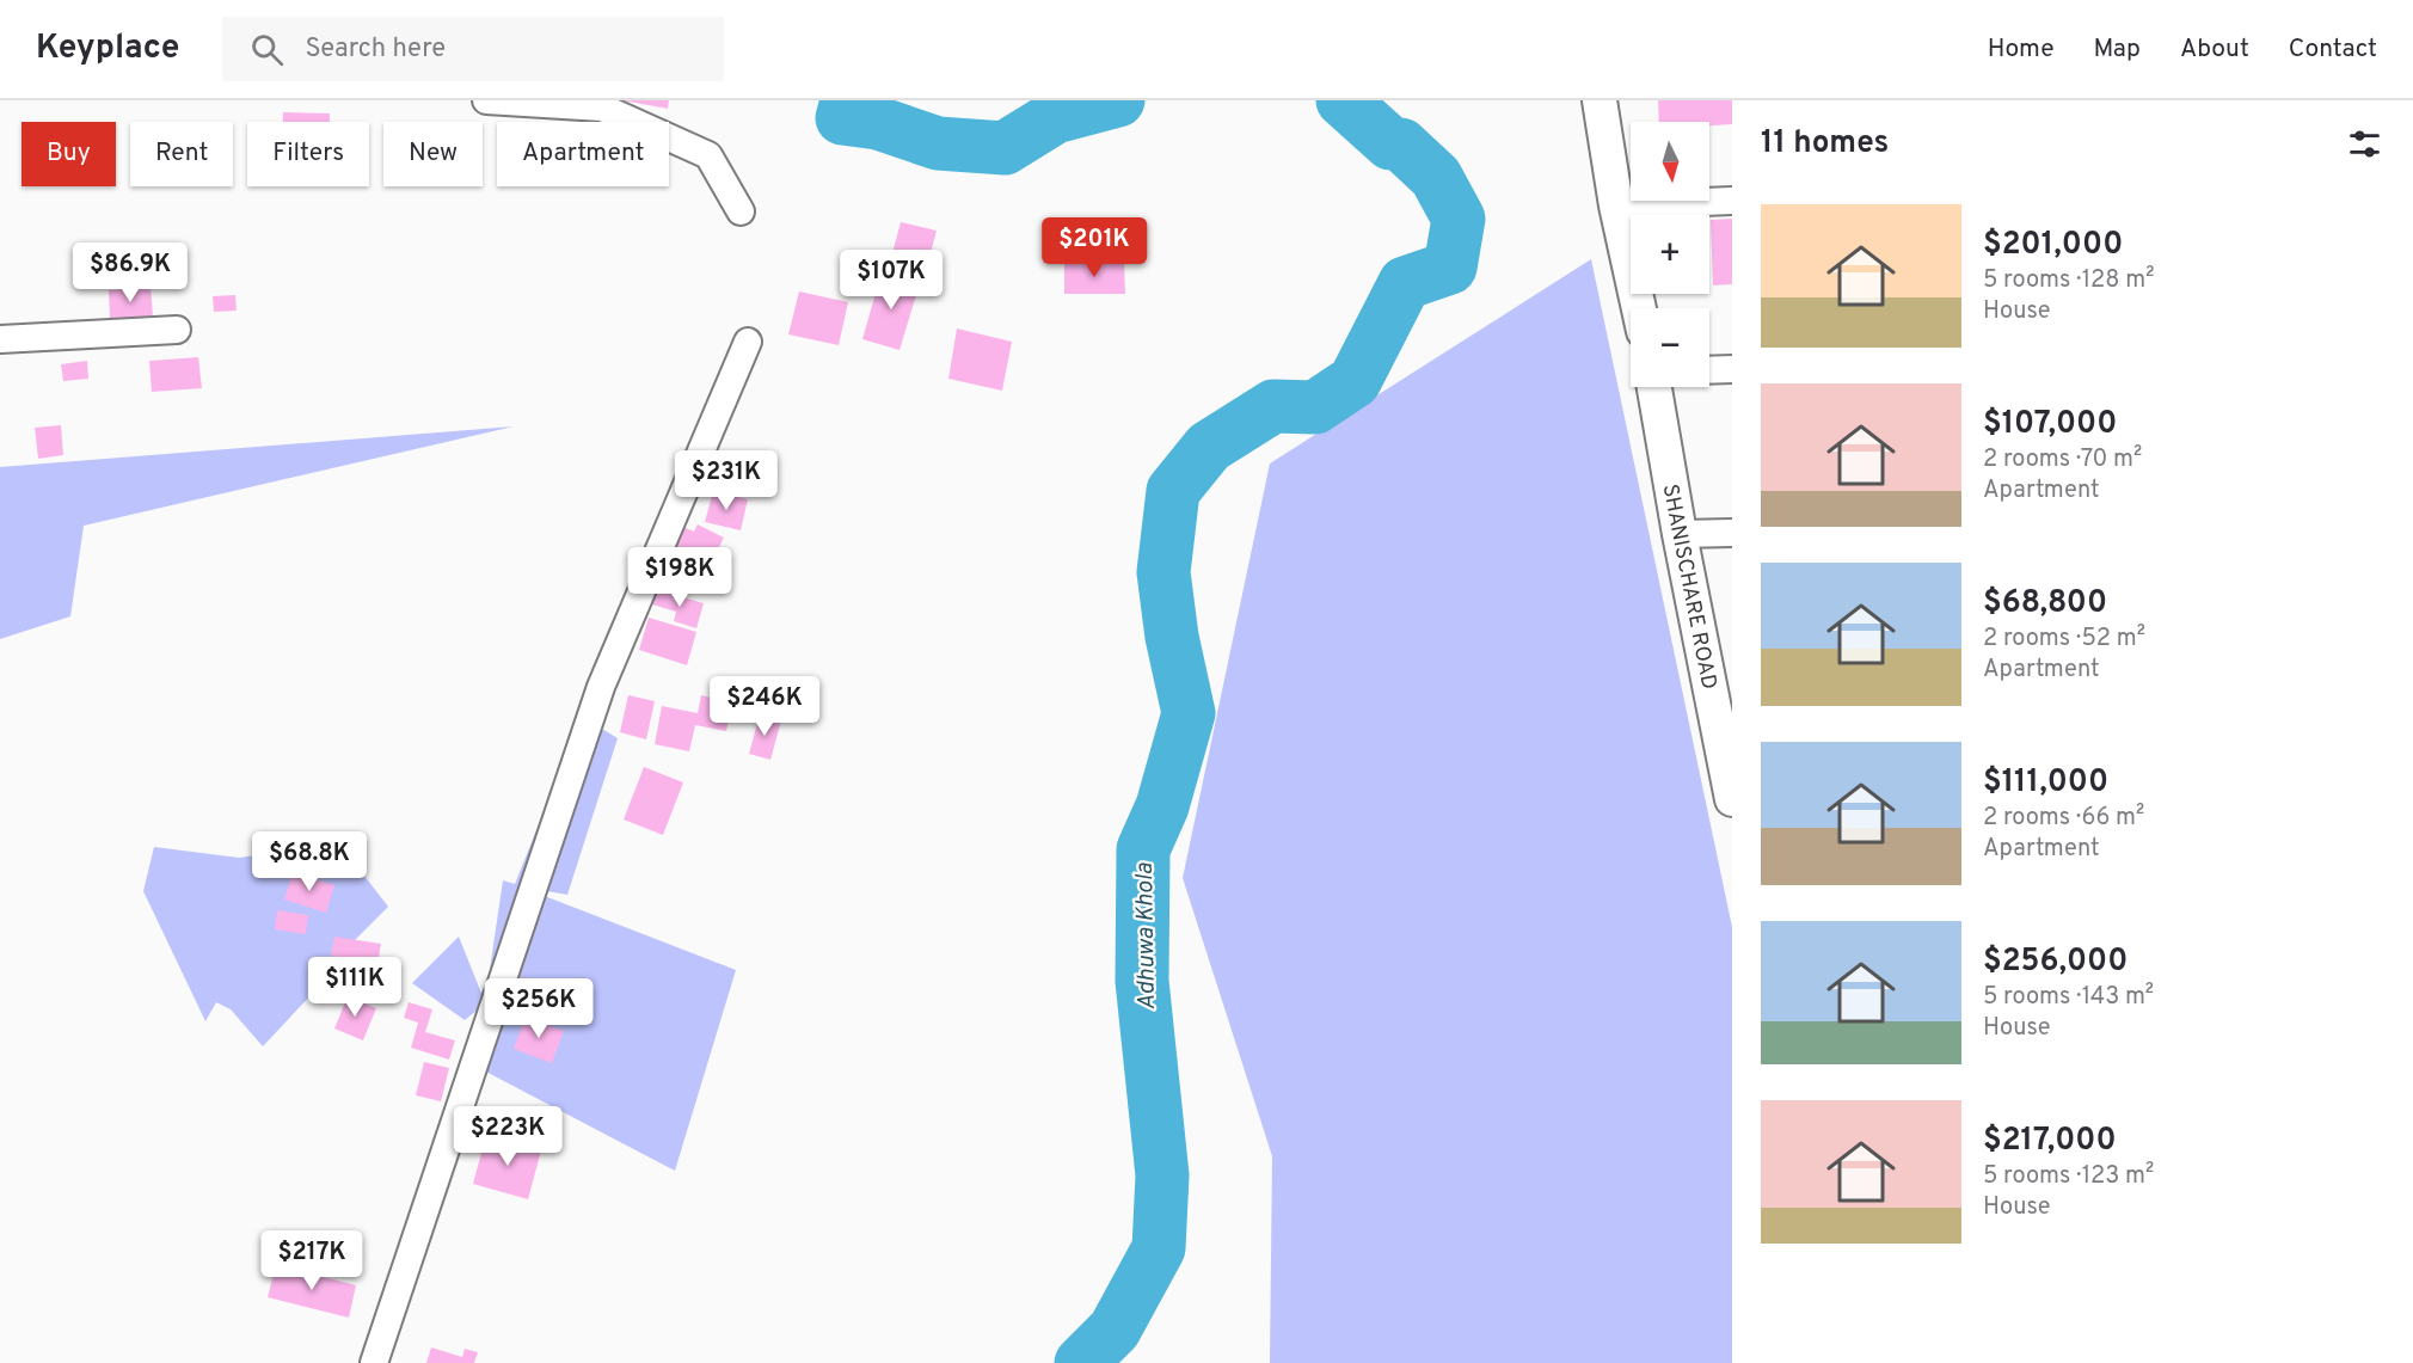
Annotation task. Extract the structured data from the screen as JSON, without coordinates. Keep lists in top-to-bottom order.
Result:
{
  "streets": {
    "street": ["SHANISCHARE ROAD"]
  },
  "water": ["Adhuwa Khola"],
  "north": "bottom",
  "page": {
    "header": "Keyplace",
    "search": "Search here",
    "nav": [
      "Home",
      "Map",
      "About",
      "Contact"
    ],
    "heading": "11 homes",
    "map_buttons": ["+", "−"],
    "chip": [
      "Buy",
      "Rent",
      "Filters",
      "New",
      "Apartment"
    ],
    "list": [
      {
        "name": "$201,000",
        "note": "5 rooms · 128 m² · House"
      },
      {
        "name": "$107,000",
        "note": "2 rooms · 70 m² · Apartment"
      },
      {
        "name": "$68,800",
        "note": "2 rooms · 52 m² · Apartment"
      },
      {
        "name": "$111,000",
        "note": "2 rooms · 66 m² · Apartment"
      },
      {
        "name": "$256,000",
        "note": "5 rooms · 143 m² · House"
      },
      {
        "name": "$217,000",
        "note": "5 rooms · 123 m² · House"
      }
    ],
    "price": [
      "$201K",
      "$86.9K",
      "$107K",
      "$231K",
      "$198K",
      "$246K",
      "$68.8K",
      "$111K",
      "$256K",
      "$223K",
      "$217K"
    ]
  }
}
